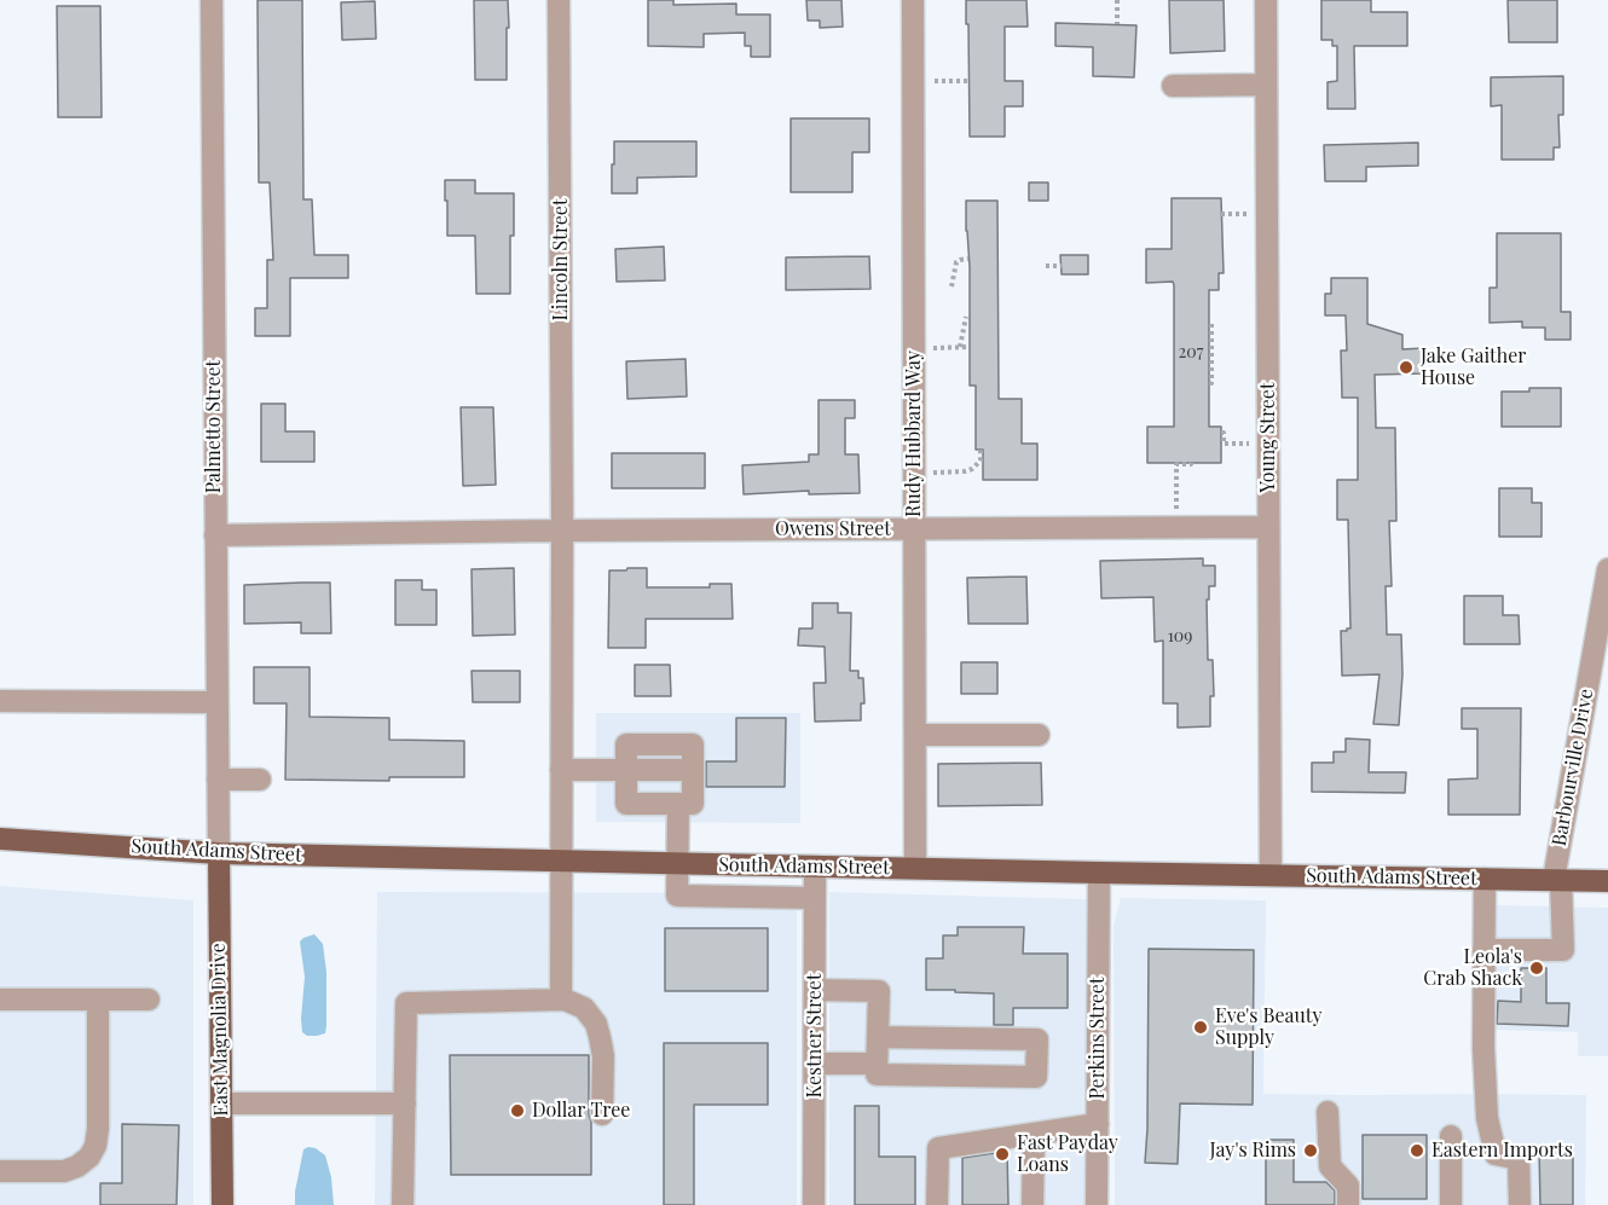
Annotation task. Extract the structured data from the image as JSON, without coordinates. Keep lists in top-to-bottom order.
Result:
{
  "streets": {
    "main road": ["South Adams Street", "East Magnolia Drive"],
    "street": [
      "Lincoln Street",
      "Palmetto Street",
      "Rudy Hubbard Way",
      "Young Street",
      "Owens Street",
      "Barbourville Drive",
      "Kestner Street",
      "Perkins Street"
    ]
  },
  "crossings": [
    ["Lincoln Street", "Owens Street"],
    ["Lincoln Street", "South Adams Street"],
    ["Palmetto Street", "Owens Street"],
    ["Palmetto Street", "South Adams Street"],
    ["Palmetto Street", "East Magnolia Drive"],
    ["Rudy Hubbard Way", "Owens Street"],
    ["Rudy Hubbard Way", "South Adams Street"],
    ["Young Street", "Owens Street"],
    ["Young Street", "South Adams Street"],
    ["Barbourville Drive", "South Adams Street"],
    ["South Adams Street", "East Magnolia Drive"],
    ["South Adams Street", "Kestner Street"],
    ["South Adams Street", "Perkins Street"]
  ],
  "places": [
    "Jake Gaither House",
    "Leola's Crab Shack",
    "Eve's Beauty Supply",
    "Dollar Tree",
    "Jay's Rims",
    "Eastern Imports",
    "Fast Payday Loans"
  ],
  "house_numbers": ["207", "109"]
}
